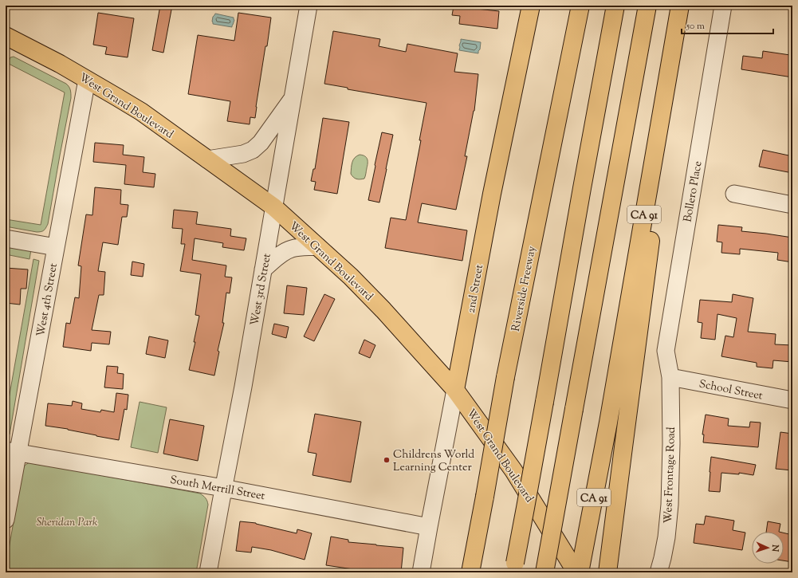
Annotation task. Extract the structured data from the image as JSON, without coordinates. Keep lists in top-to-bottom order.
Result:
{
  "streets": {
    "main road": [
      "West Grand Boulevard",
      "CA 91",
      "2nd Street",
      "Riverside Freeway"
    ],
    "street": [
      "Bollero Place",
      "West 3rd Street",
      "West 4th Street",
      "School Street",
      "West Frontage Road",
      "South Merrill Street"
    ]
  },
  "crossings": [
    ["West Grand Boulevard", "2nd Street"],
    ["West Grand Boulevard", "West 3rd Street"],
    ["West Grand Boulevard", "West 4th Street"],
    ["Bollero Place", "School Street"],
    ["Bollero Place", "West Frontage Road"],
    ["2nd Street", "South Merrill Street"],
    ["West 3rd Street", "South Merrill Street"],
    ["West 4th Street", "South Merrill Street"],
    ["School Street", "West Frontage Road"]
  ],
  "parks": ["Sheridan Park"],
  "places": ["Childrens World Learning Center"],
  "scale_bar": "50 m",
  "north": "right"
}
